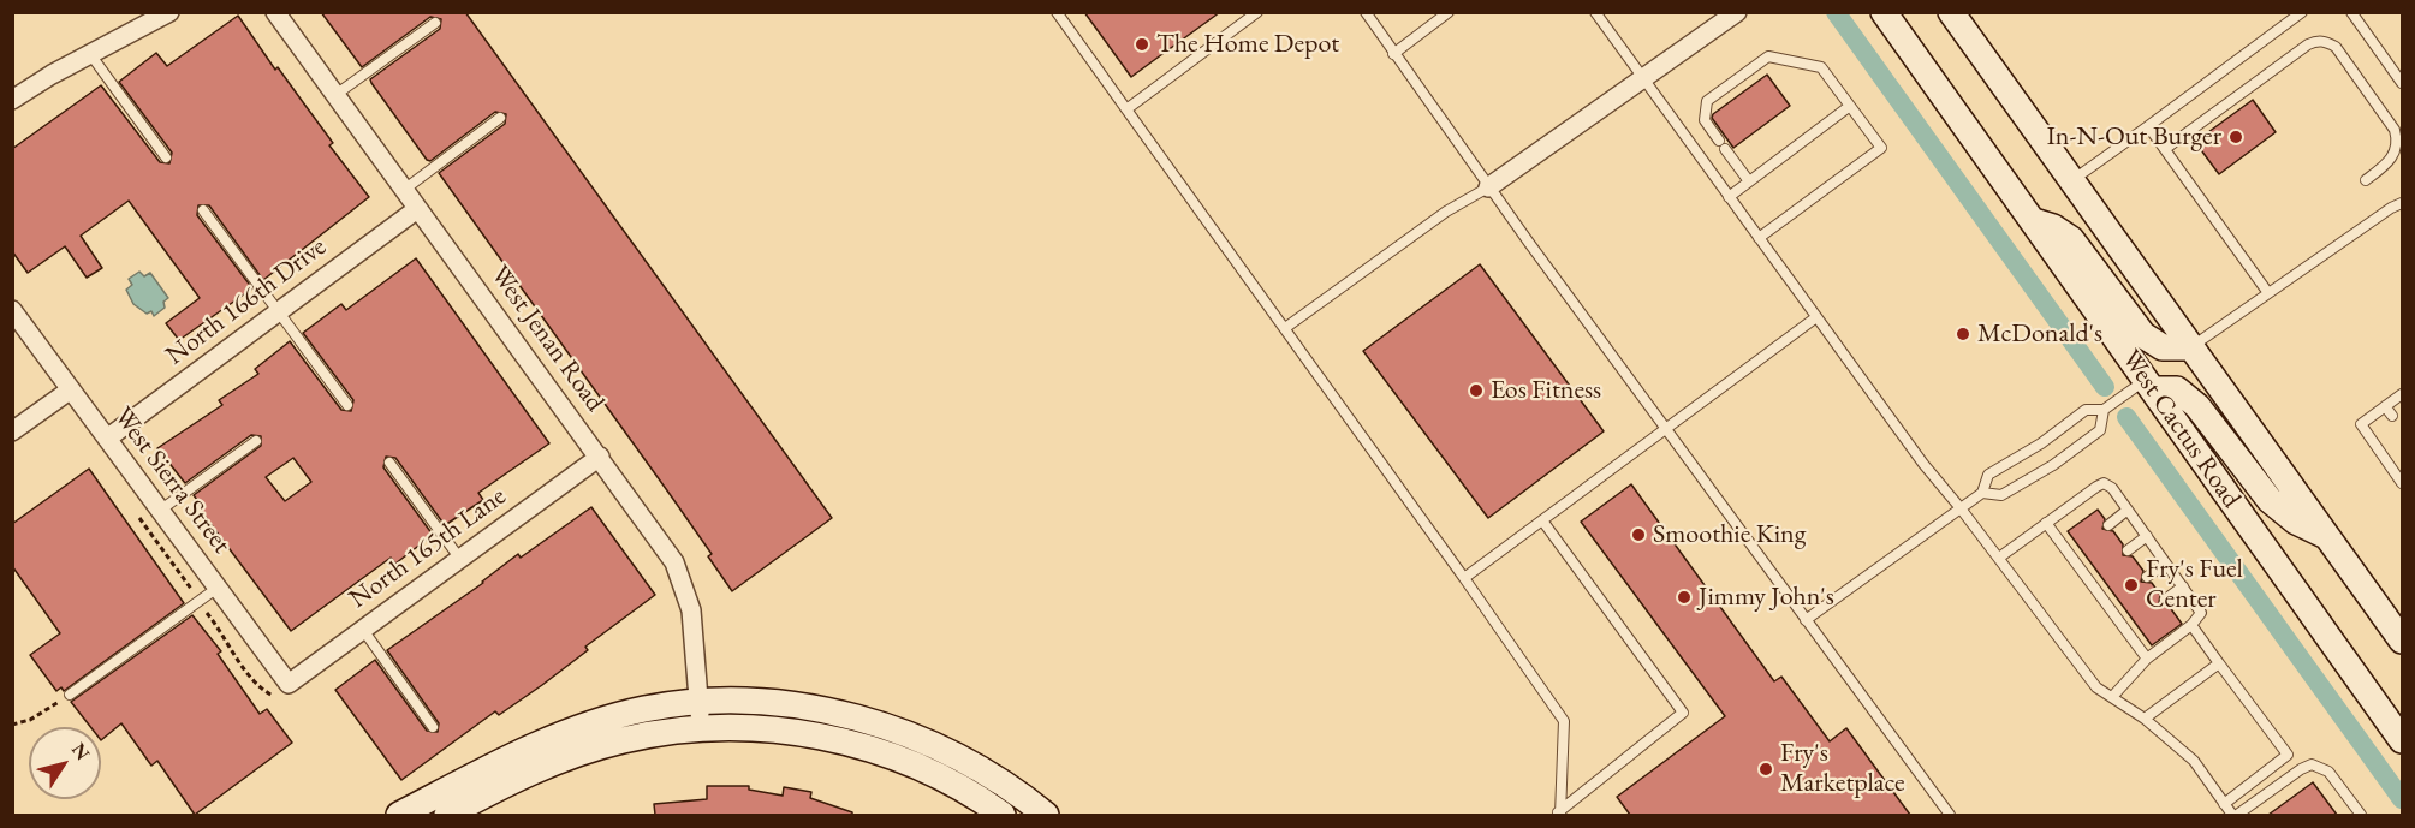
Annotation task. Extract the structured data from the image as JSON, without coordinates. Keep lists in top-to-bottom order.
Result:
{
  "streets": {
    "main road": ["West Cactus Road"],
    "street": [
      "North 166th Drive",
      "West Jenan Road",
      "West Sierra Street",
      "North 165th Lane"
    ]
  },
  "crossings": [
    ["North 166th Drive", "West Jenan Road"],
    ["North 166th Drive", "West Sierra Street"],
    ["West Jenan Road", "North 165th Lane"],
    ["West Sierra Street", "North 165th Lane"]
  ],
  "places": [
    "The Home Depot",
    "In-N-Out Burger",
    "McDonald's",
    "Eos Fitness",
    "Smoothie King",
    "Fry's Fuel Center",
    "Jimmy John's",
    "Fry's Marketplace"
  ],
  "north": "top right"
}
